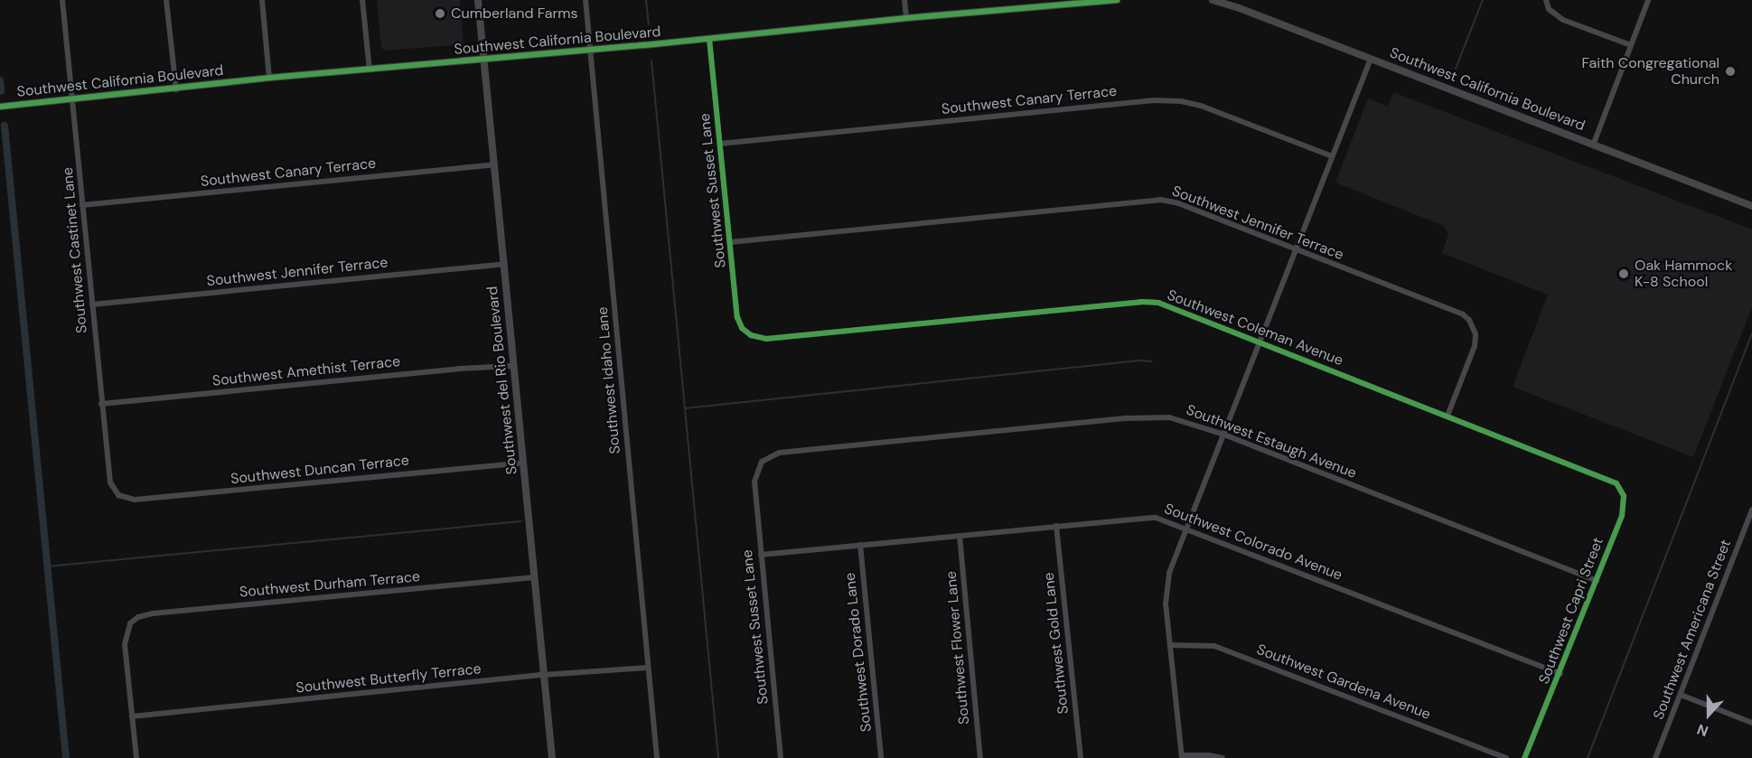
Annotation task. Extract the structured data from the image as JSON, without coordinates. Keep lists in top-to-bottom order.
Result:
{
  "streets": {
    "street": [
      "Southwest California Boulevard",
      "Southwest Canary Terrace",
      "Southwest Susset Lane",
      "Southwest Jennifer Terrace",
      "Southwest Castinet Lane",
      "Southwest Coleman Avenue",
      "Southwest Amethist Terrace",
      "Southwest del Rio Boulevard",
      "Southwest Idaho Lane",
      "Southwest Estaugh Avenue",
      "Southwest Duncan Terrace",
      "Southwest Colorado Avenue",
      "Southwest Durham Terrace",
      "Southwest Capri Street",
      "Southwest Americana Street",
      "Southwest Gold Lane",
      "Southwest Flower Lane",
      "Southwest Dorado Lane",
      "Southwest Butterfly Terrace",
      "Southwest Gardena Avenue"
    ]
  },
  "crossings": [
    ["Southwest California Boulevard", "Southwest Susset Lane"],
    ["Southwest California Boulevard", "Southwest Castinet Lane"],
    ["Southwest California Boulevard", "Southwest del Rio Boulevard"],
    ["Southwest California Boulevard", "Southwest Idaho Lane"],
    ["Southwest Canary Terrace", "Southwest Susset Lane"],
    ["Southwest Canary Terrace", "Southwest Castinet Lane"],
    ["Southwest Canary Terrace", "Southwest del Rio Boulevard"],
    ["Southwest Susset Lane", "Southwest Jennifer Terrace"],
    ["Southwest Susset Lane", "Southwest Coleman Avenue"],
    ["Southwest Susset Lane", "Southwest Estaugh Avenue"],
    ["Southwest Susset Lane", "Southwest Colorado Avenue"],
    ["Southwest Jennifer Terrace", "Southwest Castinet Lane"],
    ["Southwest Jennifer Terrace", "Southwest Coleman Avenue"],
    ["Southwest Jennifer Terrace", "Southwest del Rio Boulevard"],
    ["Southwest Castinet Lane", "Southwest Amethist Terrace"],
    ["Southwest Castinet Lane", "Southwest Duncan Terrace"],
    ["Southwest Coleman Avenue", "Southwest Capri Street"],
    ["Southwest Amethist Terrace", "Southwest del Rio Boulevard"],
    ["Southwest del Rio Boulevard", "Southwest Duncan Terrace"],
    ["Southwest del Rio Boulevard", "Southwest Durham Terrace"],
    ["Southwest del Rio Boulevard", "Southwest Butterfly Terrace"],
    ["Southwest Idaho Lane", "Southwest Butterfly Terrace"],
    ["Southwest Estaugh Avenue", "Southwest Capri Street"],
    ["Southwest Colorado Avenue", "Southwest Capri Street"],
    ["Southwest Colorado Avenue", "Southwest Gold Lane"],
    ["Southwest Colorado Avenue", "Southwest Flower Lane"],
    ["Southwest Colorado Avenue", "Southwest Dorado Lane"],
    ["Southwest Durham Terrace", "Southwest Butterfly Terrace"]
  ],
  "places": ["Cumberland Farms", "Faith Congregational Church", "Oak Hammock K-8 School"],
  "north": "bottom"
}
